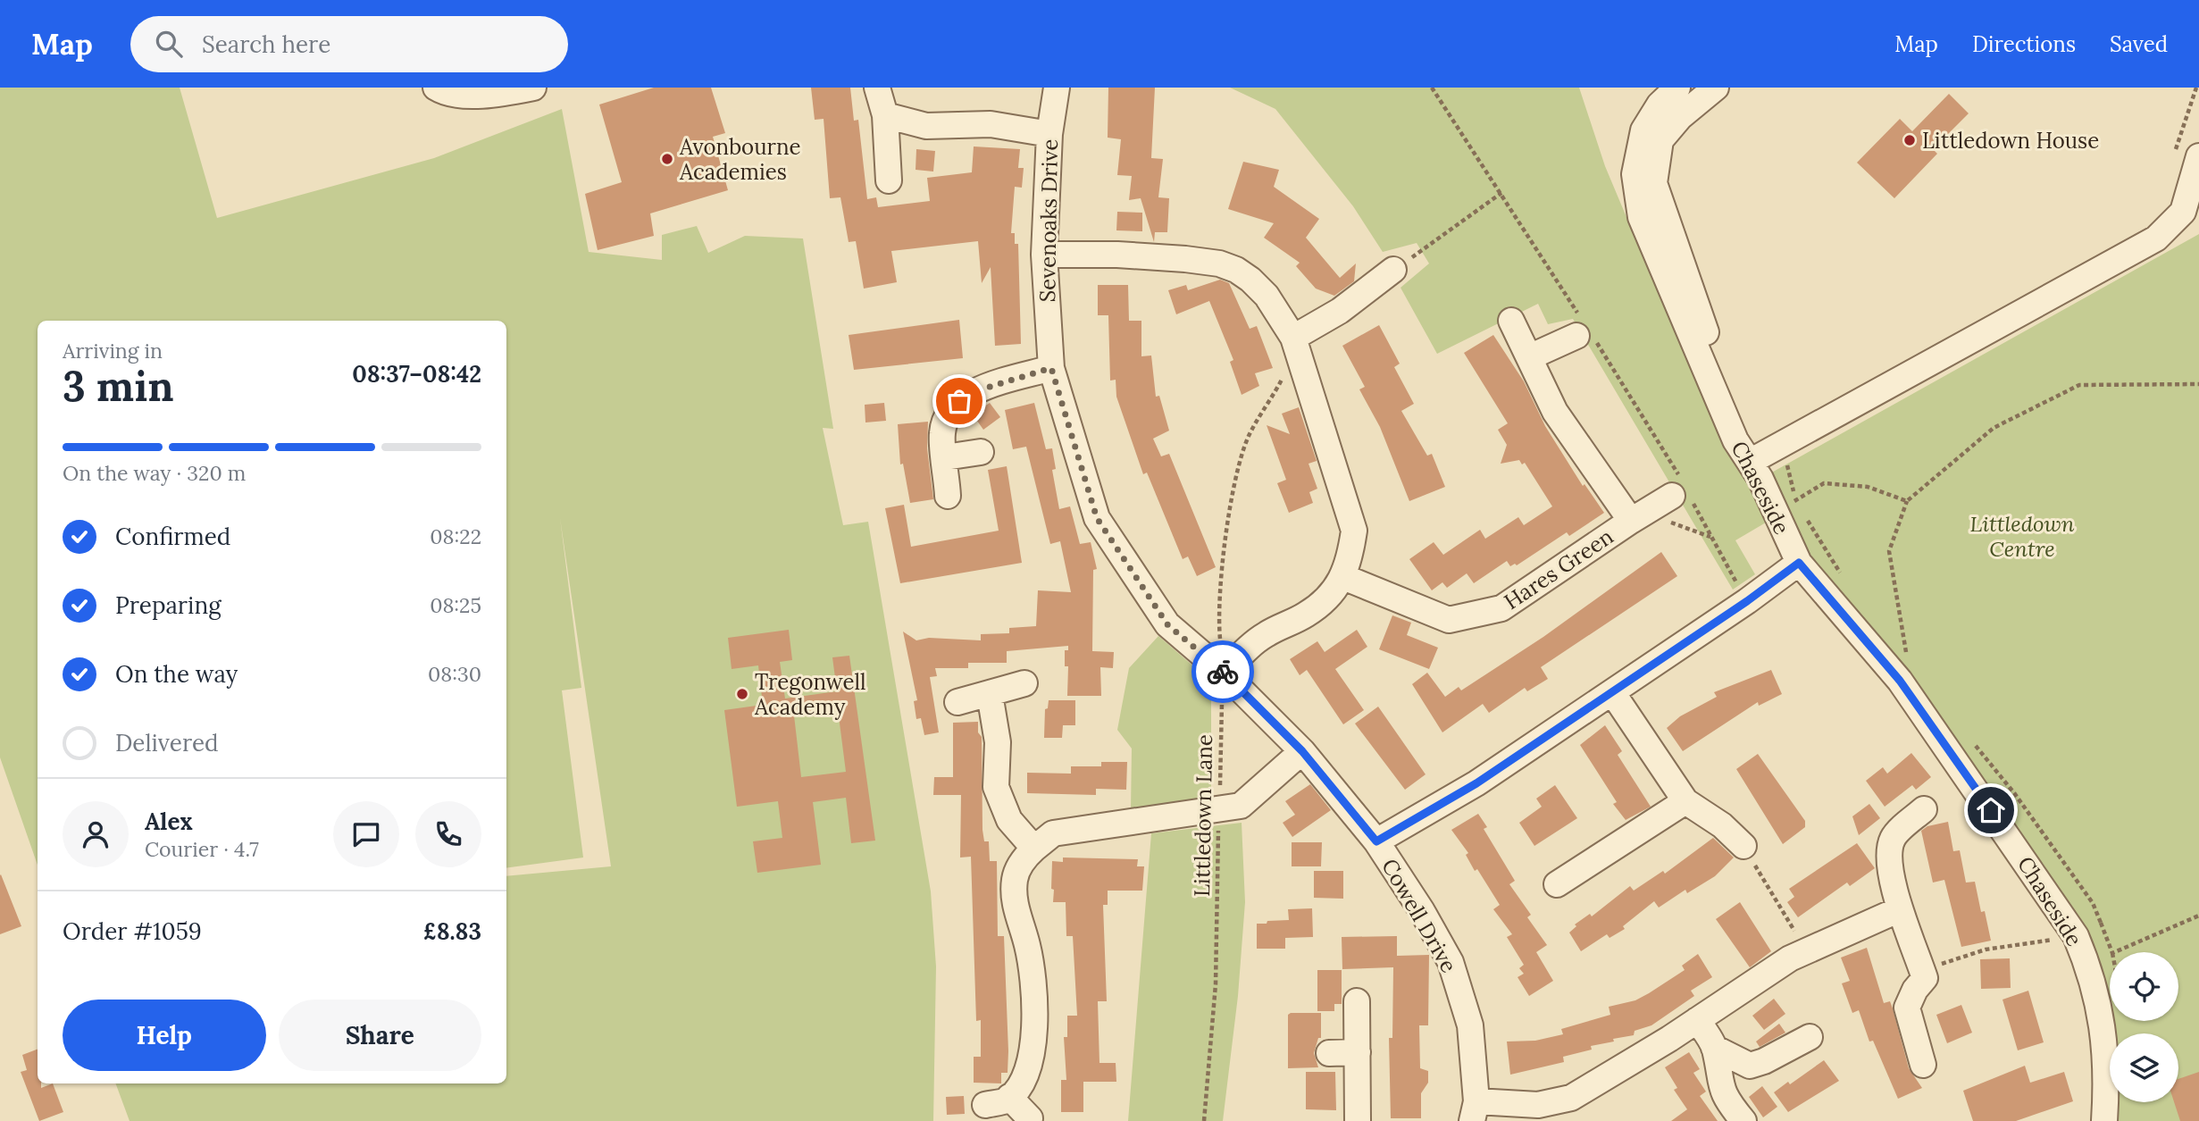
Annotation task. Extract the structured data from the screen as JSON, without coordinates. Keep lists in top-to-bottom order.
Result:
{
  "streets": {
    "street": [
      "Sevenoaks Drive",
      "Chaseside",
      "Hares Green",
      "Cowell Drive"
    ],
    "path": ["Littledown Lane"]
  },
  "crossings": [
    ["Sevenoaks Drive", "Littledown Lane"],
    ["Sevenoaks Drive", "Cowell Drive"],
    ["Chaseside", "Cowell Drive"]
  ],
  "parks": ["Littledown Centre"],
  "places": ["Littledown House", "Avonbourne Academies", "Tregonwell Academy"],
  "page": {
    "header": "Map",
    "search": "Search here",
    "nav": ["Map", "Directions", "Saved"],
    "heading": ["3 min", "Arriving in", "08:37–08:42"],
    "panel": [
      "Alex",
      "Courier · 4.7",
      "Order #1059",
      "£8.83"
    ],
    "bar": "On the way · 320 m",
    "list": [
      ["Confirmed", "08:22"],
      ["Preparing", "08:25"],
      ["On the way", "08:30"],
      "Delivered"
    ],
    "buttons": ["Help", "Share"]
  }
}
